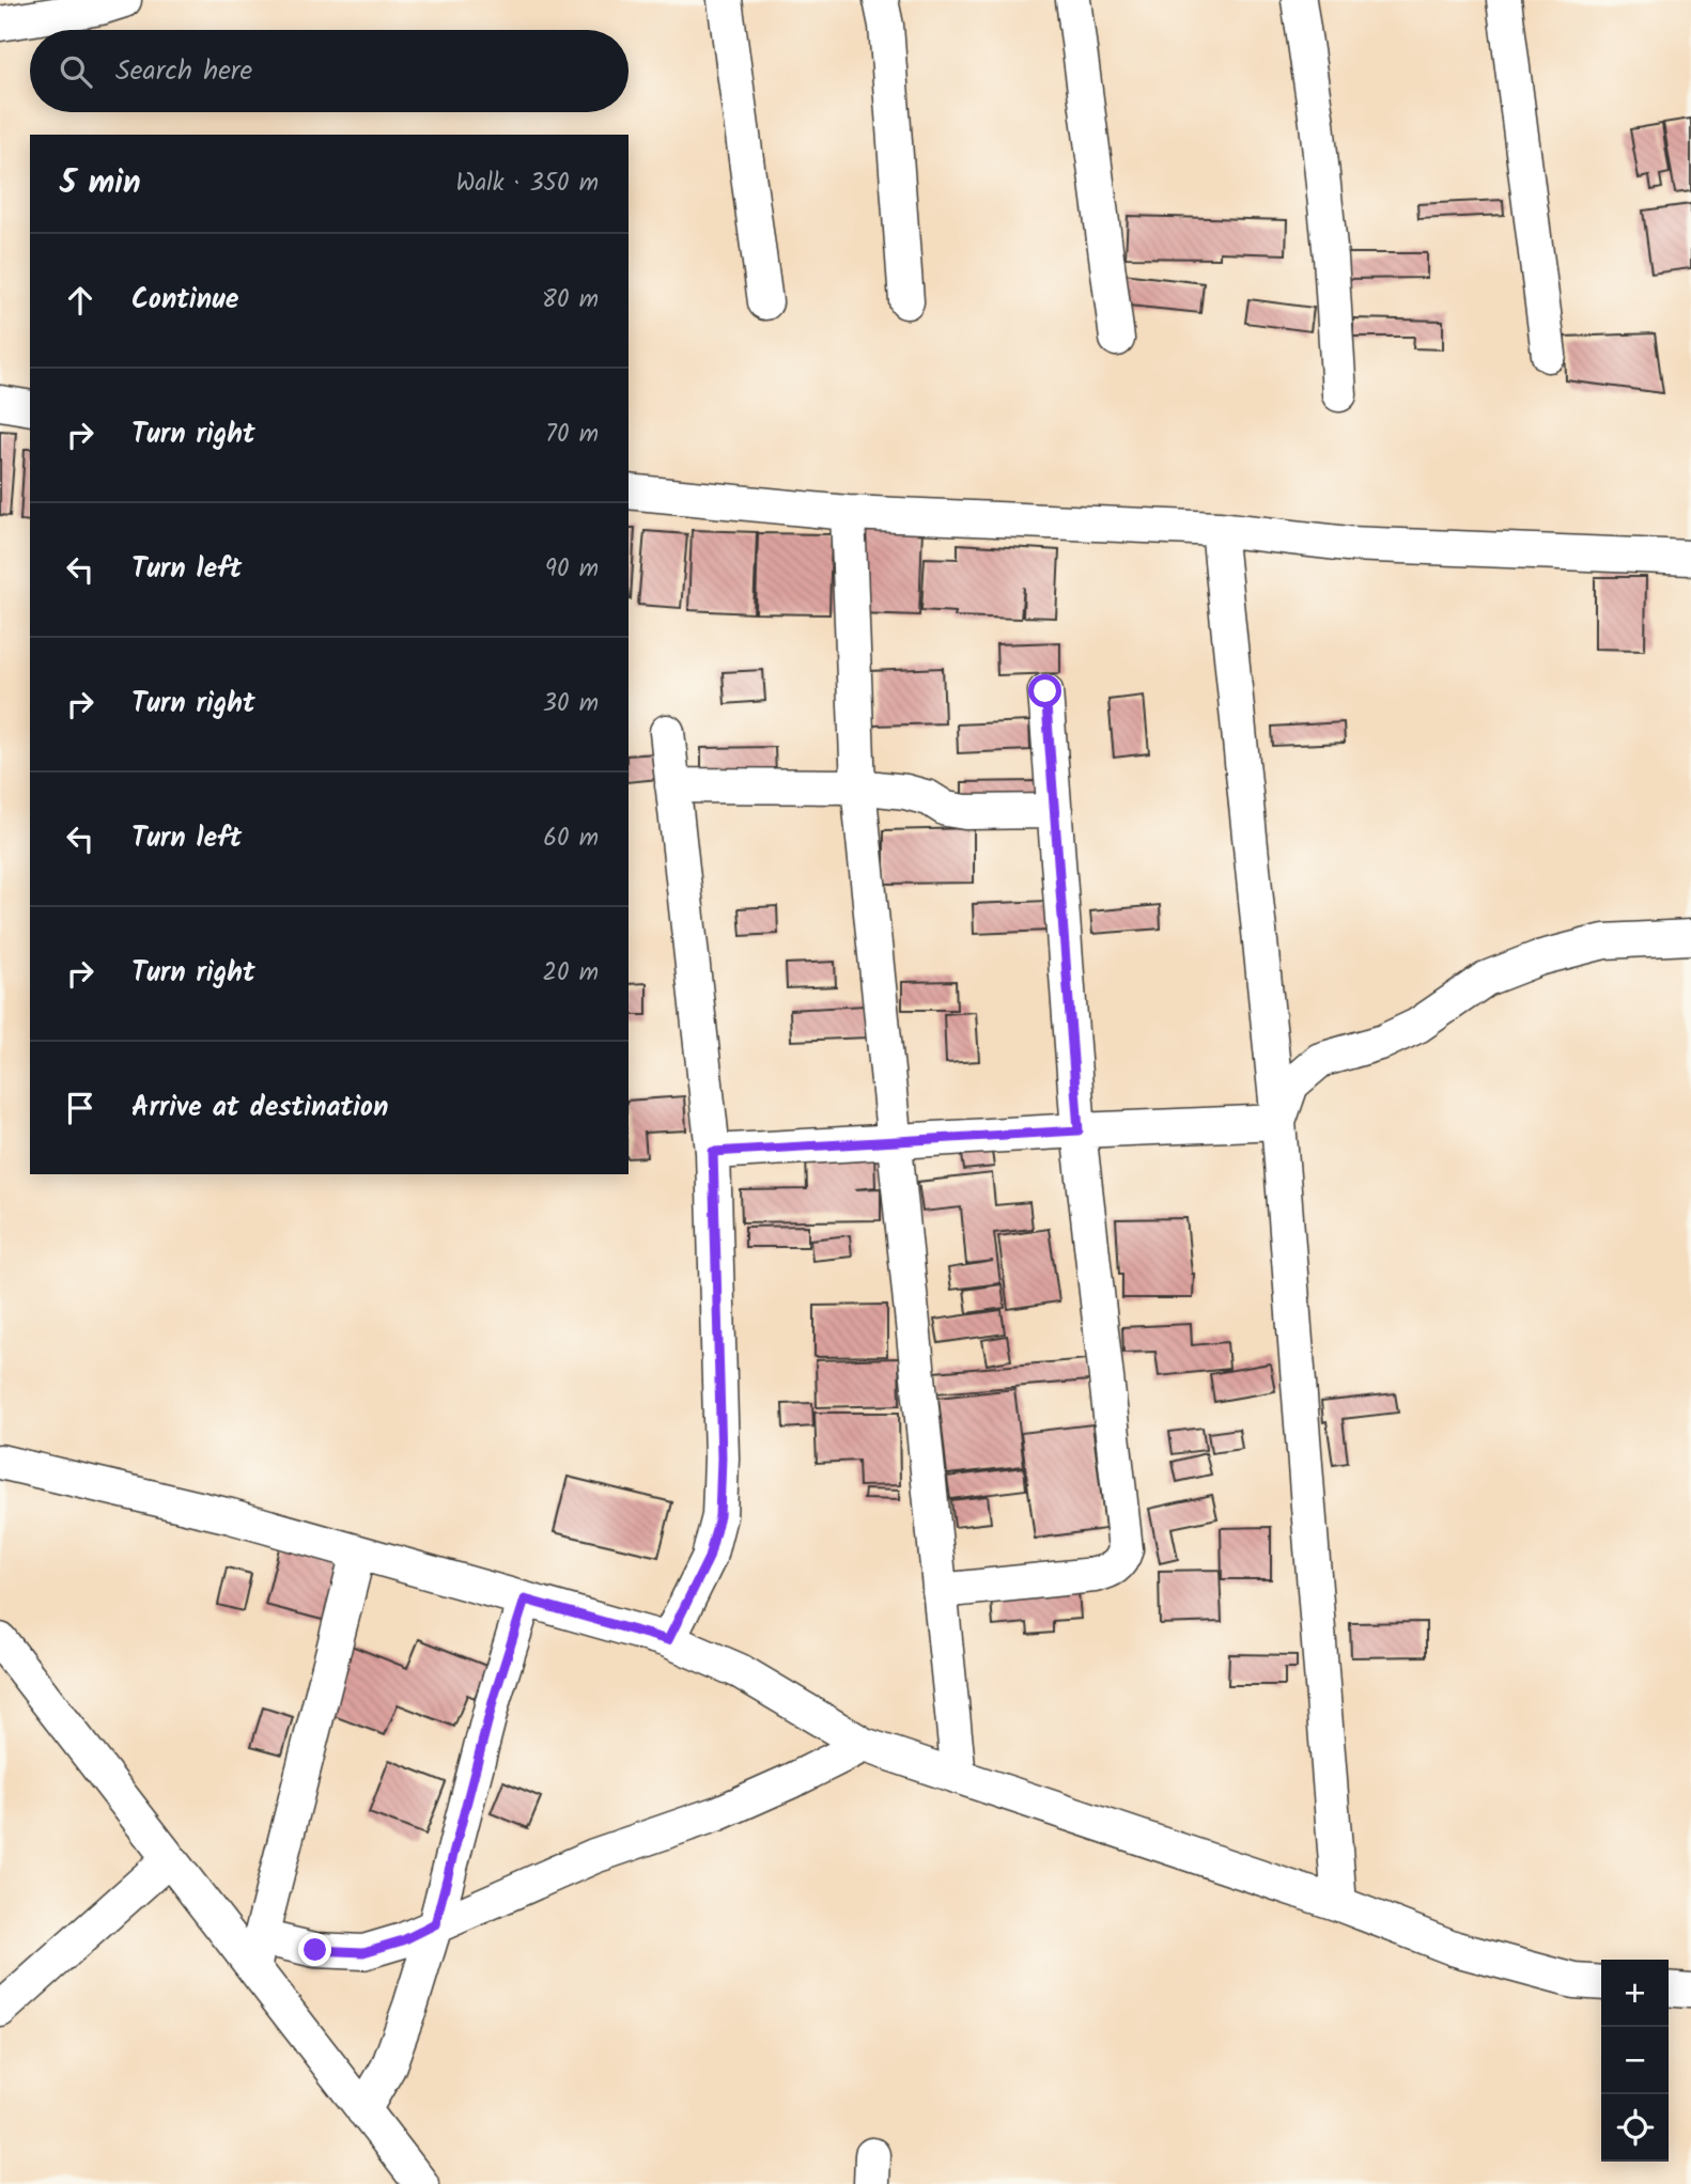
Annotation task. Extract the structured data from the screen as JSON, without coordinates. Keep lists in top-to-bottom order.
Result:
{
  "page": {
    "search": "Search here",
    "heading": ["5 min", "Walk · 350 m"],
    "list": [
      ["Continue", "80 m"],
      ["Turn right", "70 m"],
      ["Turn left", "90 m"],
      ["Turn right", "30 m"],
      ["Turn left", "60 m"],
      ["Turn right", "20 m"],
      "Arrive at destination"
    ],
    "map_buttons": ["+", "−"]
  }
}
